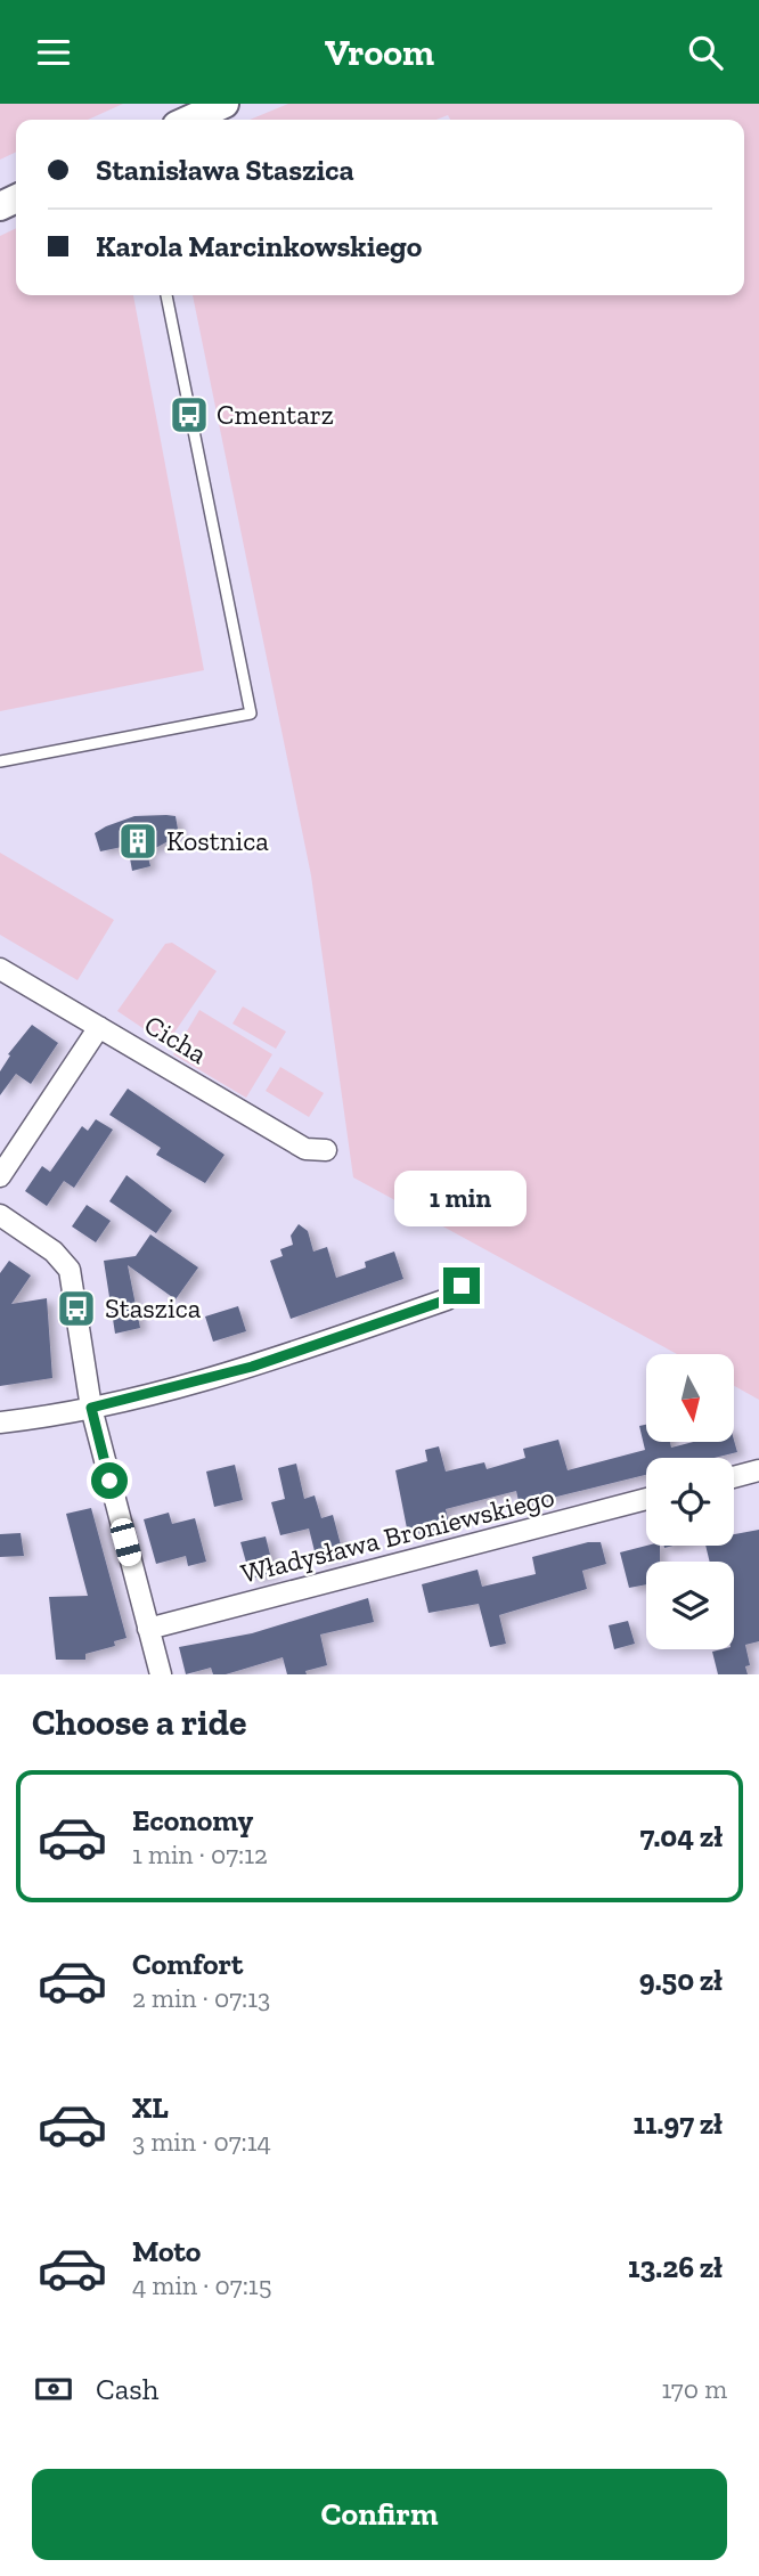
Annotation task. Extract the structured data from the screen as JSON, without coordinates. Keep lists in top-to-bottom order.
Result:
{
  "streets": {
    "street": ["Cicha", "Władysława Broniewskiego"]
  },
  "places": {
    "bus stop": ["Cmentarz", "Staszica"],
    "building": ["Kostnica"]
  },
  "north": "bottom",
  "page": {
    "header": "Vroom",
    "banner": ["Stanisława Staszica", "Karola Marcinkowskiego"],
    "bubble": "1 min",
    "heading": "Choose a ride",
    "list": [
      {
        "name": "Economy",
        "note": "1 min · 07:12",
        "value": "7.04 zł"
      },
      {
        "name": "Comfort",
        "note": "2 min · 07:13",
        "value": "9.50 zł"
      },
      {
        "name": "XL",
        "note": "3 min · 07:14",
        "value": "11.97 zł"
      },
      {
        "name": "Moto",
        "note": "4 min · 07:15",
        "value": "13.26 zł"
      }
    ],
    "pay": ["Cash", "170 m"],
    "buttons": "Confirm"
  }
}
